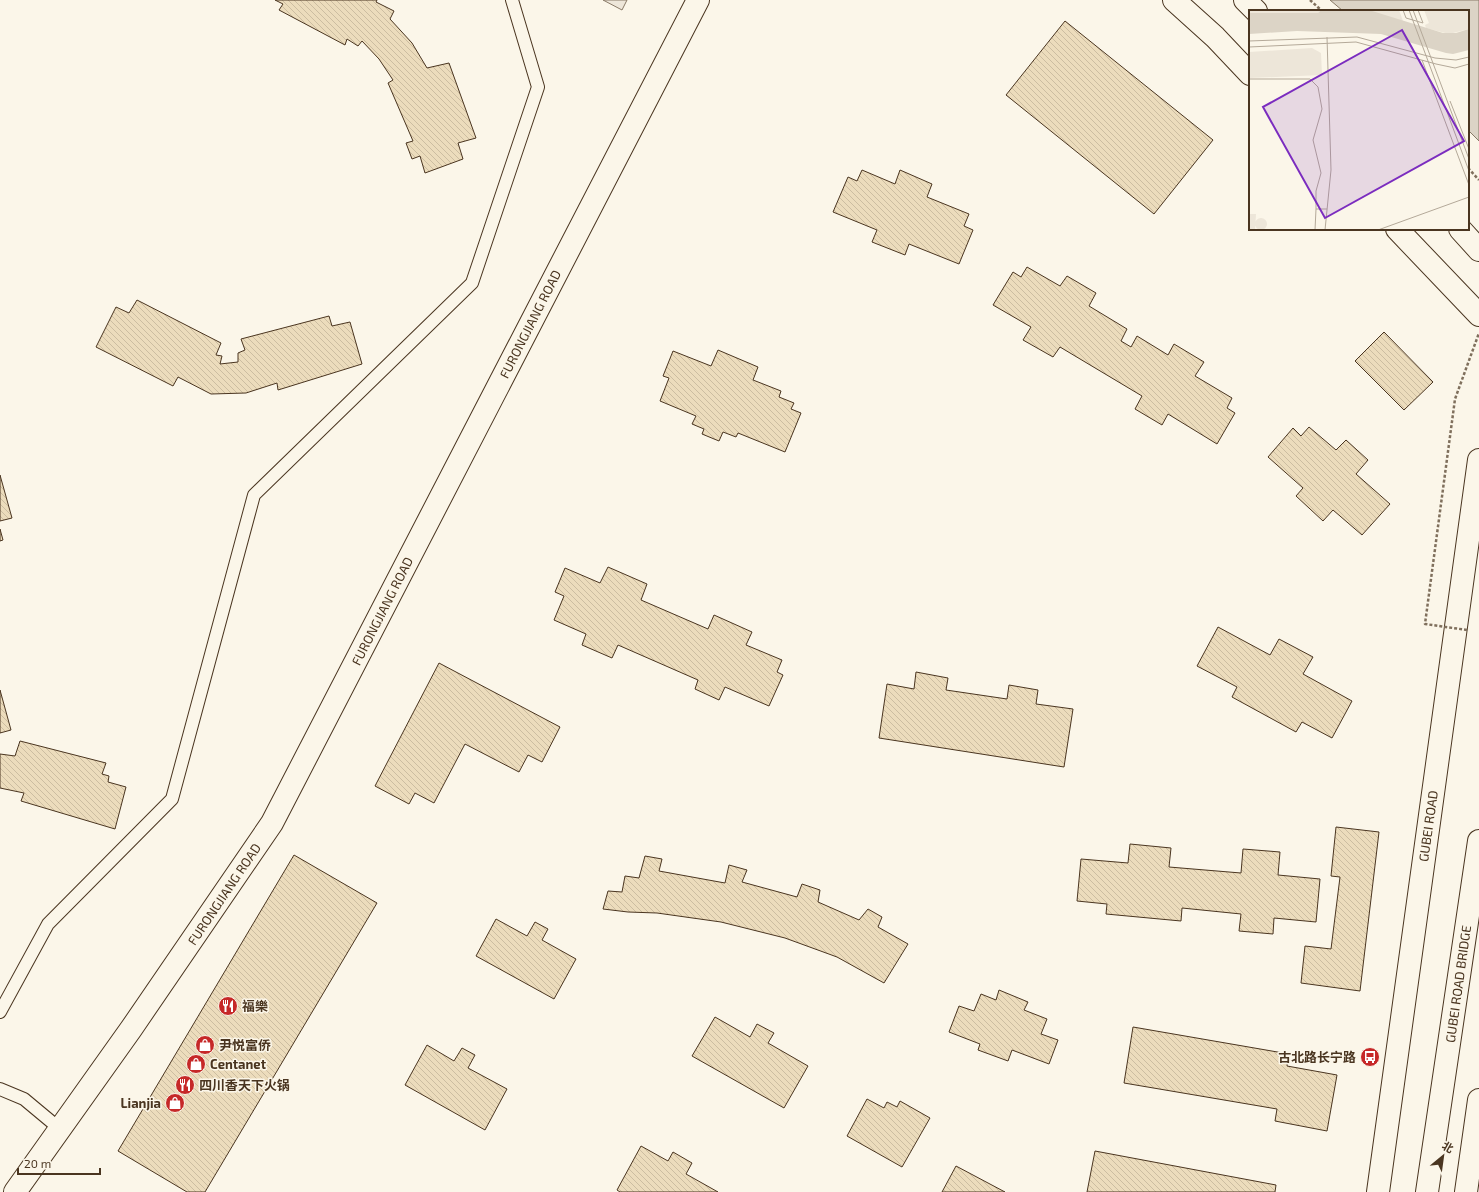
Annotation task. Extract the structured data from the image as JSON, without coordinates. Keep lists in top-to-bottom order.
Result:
{
  "streets": {
    "main road": ["FURONGJIANG ROAD", "GUBEI ROAD", "GUBEI ROAD BRIDGE"]
  },
  "places": {
    "restaurant": ["福樂", "四川香天下火锅"],
    "shop": ["尹悦富侨", "Centanet", "Lianjia"],
    "bus stop": ["古北路长宁路"]
  },
  "scale_bar": "20 m",
  "north": "top right"
}
